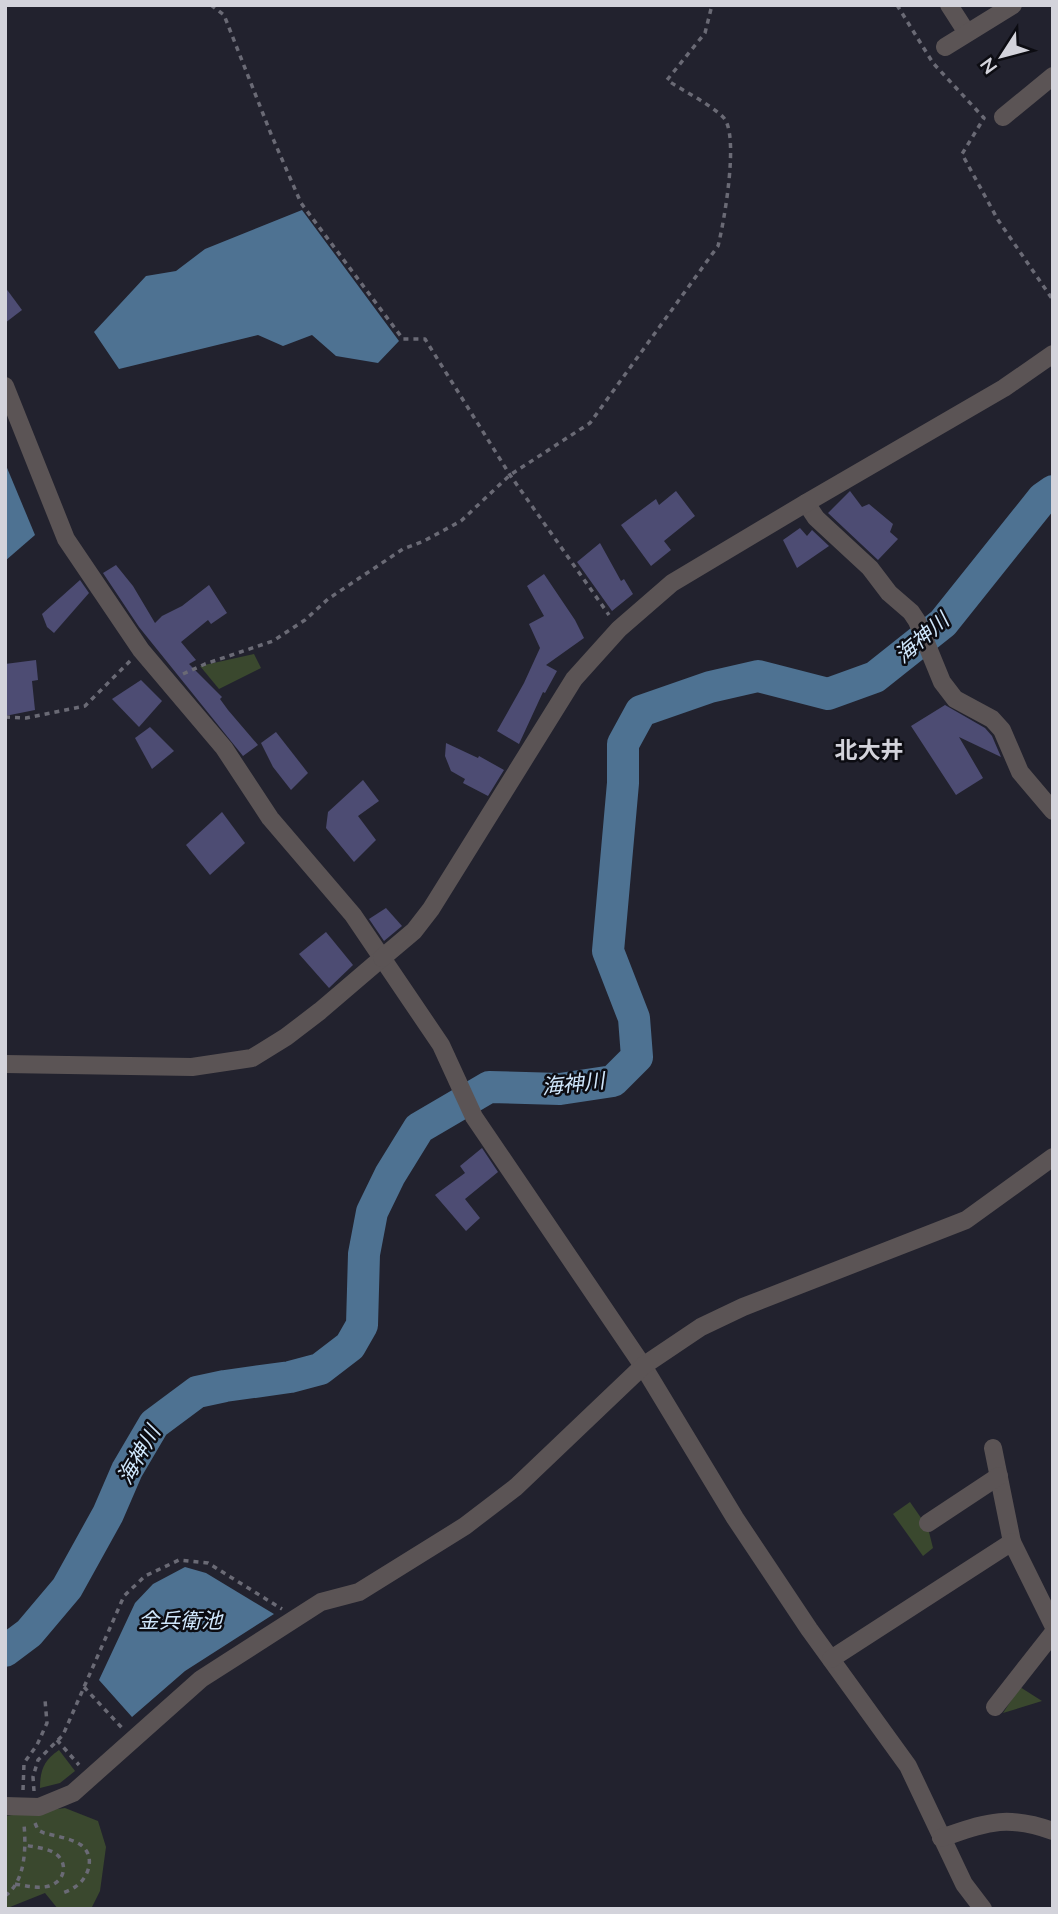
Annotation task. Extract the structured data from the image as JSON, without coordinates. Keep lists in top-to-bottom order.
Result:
{
  "districts": ["北大井"],
  "water": ["海神川", "金兵衛池"],
  "north": "bottom left"
}
